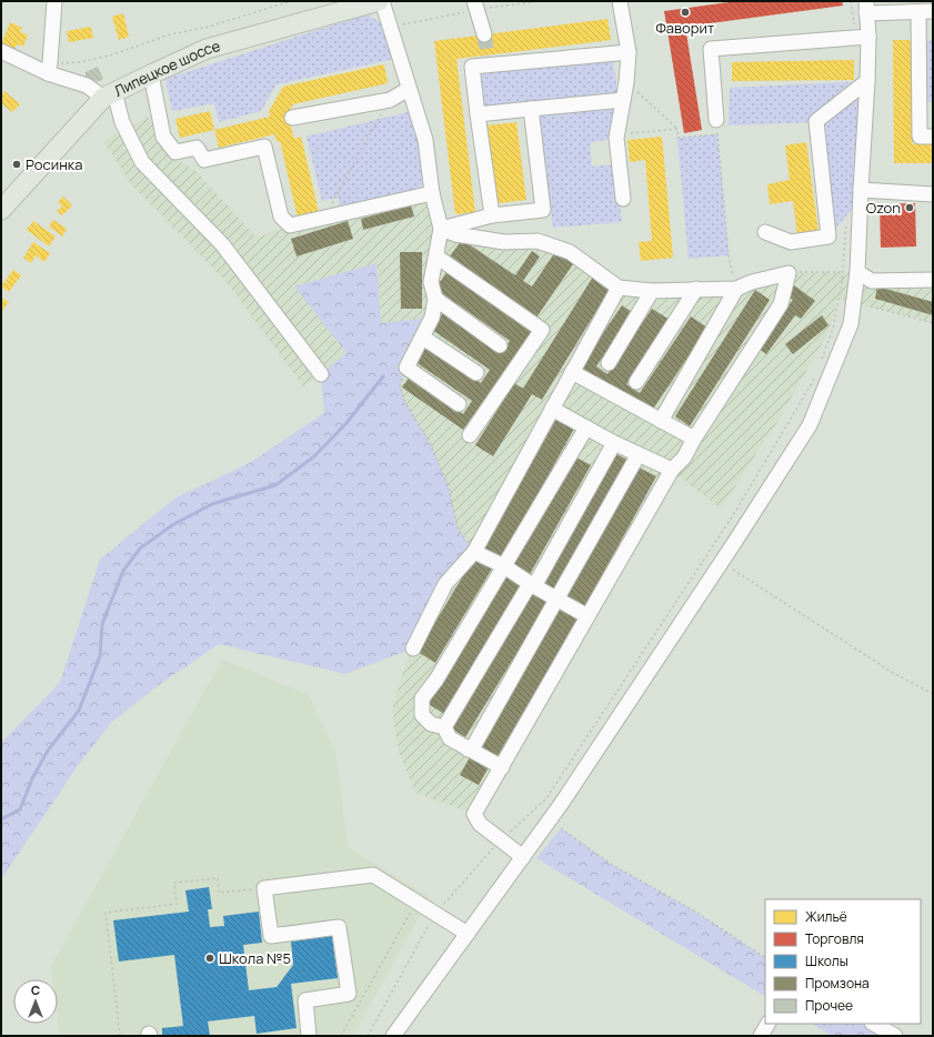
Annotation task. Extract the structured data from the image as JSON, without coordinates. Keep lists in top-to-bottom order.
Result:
{
  "streets": {
    "main road": ["Липецкое шоссе"]
  },
  "places": [
    "Фаворит",
    "Росинка",
    "Ozon",
    "Школа №5"
  ],
  "legend": [
    "Жильё",
    "Торговля",
    "Школы",
    "Промзона",
    "Прочее"
  ],
  "north": "top"
}
